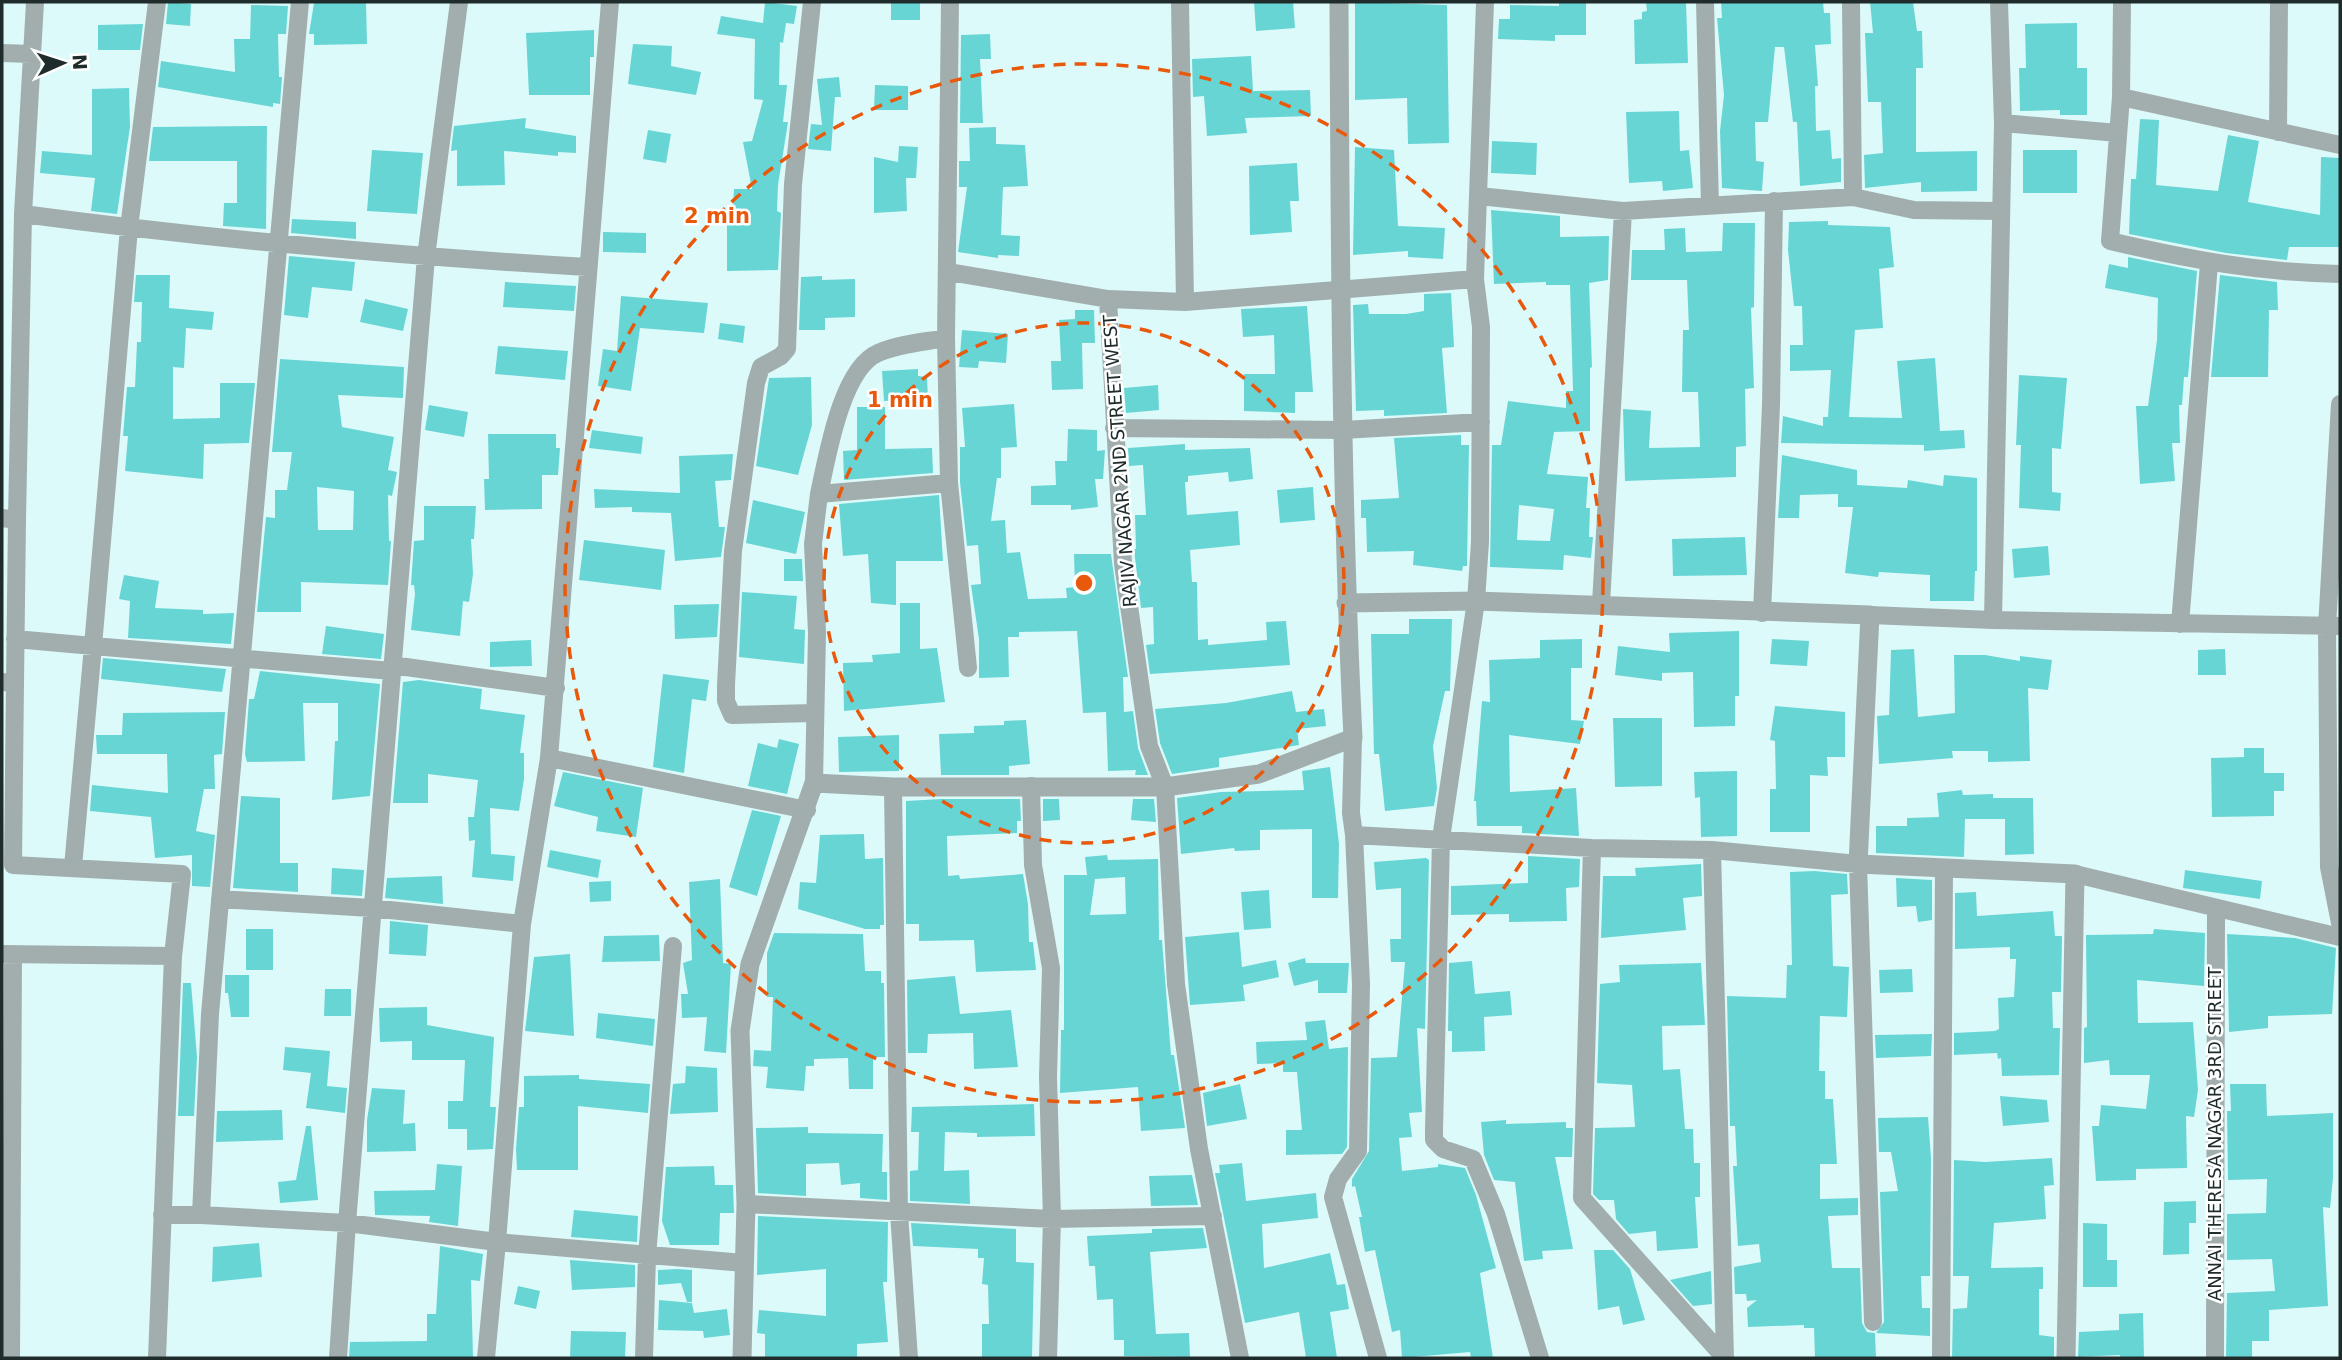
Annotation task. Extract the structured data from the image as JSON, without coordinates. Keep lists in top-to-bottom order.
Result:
{
  "streets": {
    "street": ["RAJIV NAGAR 2ND STREET WEST", "ANNAI THERESA NAGAR 3RD STREET"]
  },
  "north": "right",
  "rings": ["2 min", "1 min"]
}
